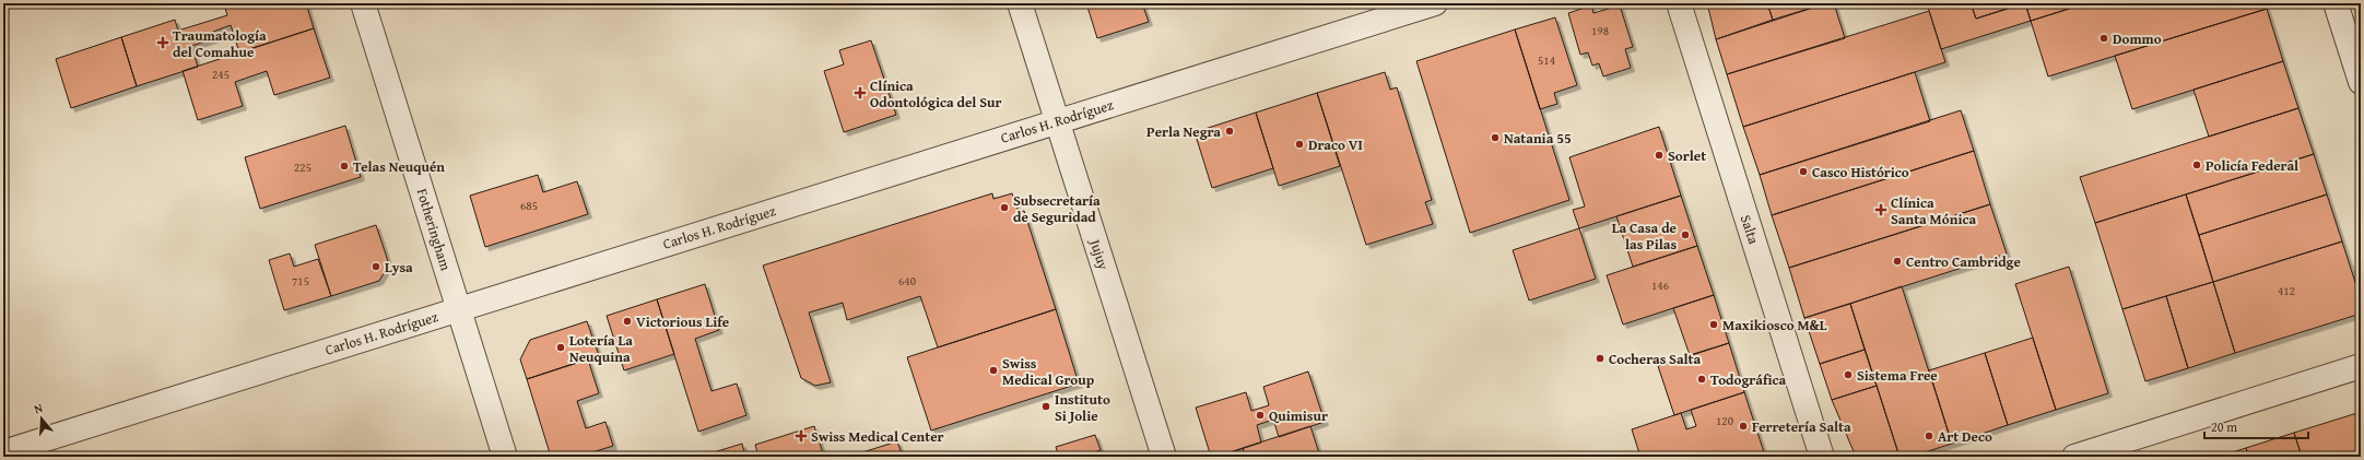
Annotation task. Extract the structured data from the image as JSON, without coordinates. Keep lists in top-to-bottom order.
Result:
{
  "streets": {
    "street": [
      "Carlos H. Rodríguez",
      "Fotheringham",
      "Salta",
      "Jujuy"
    ]
  },
  "crossings": [
    ["Carlos H. Rodríguez", "Fotheringham"],
    ["Carlos H. Rodríguez", "Jujuy"]
  ],
  "places": {
    "other": [
      "Dommo",
      "Perla Negra",
      "Natania 55",
      "Draco VI",
      "Sorlet",
      "Policía Federal",
      "Telas Neuquén",
      "Casco Histórico",
      "Subsecretaría de Seguridad",
      "La Casa de las Pilas",
      "Centro Cambridge",
      "Lysa",
      "Victorious Life",
      "Maxikiosco M&L",
      "Lotería La Neuquina",
      "Cocheras Salta",
      "Swiss Medical Group",
      "Sistema Free",
      "Todográfica",
      "Instituto Si Jolie",
      "Quimisur",
      "Ferretería Salta",
      "Art Deco"
    ],
    "health": [
      "Traumatología del Comahue",
      "Clínica Odontológica del Sur",
      "Clínica Santa Mónica",
      "Swiss Medical Center"
    ]
  },
  "house_numbers": [
    "198",
    "514",
    "245",
    "225",
    "685",
    "715",
    "640",
    "146",
    "412",
    "120"
  ],
  "scale_bar": "20 m",
  "north": "top"
}
